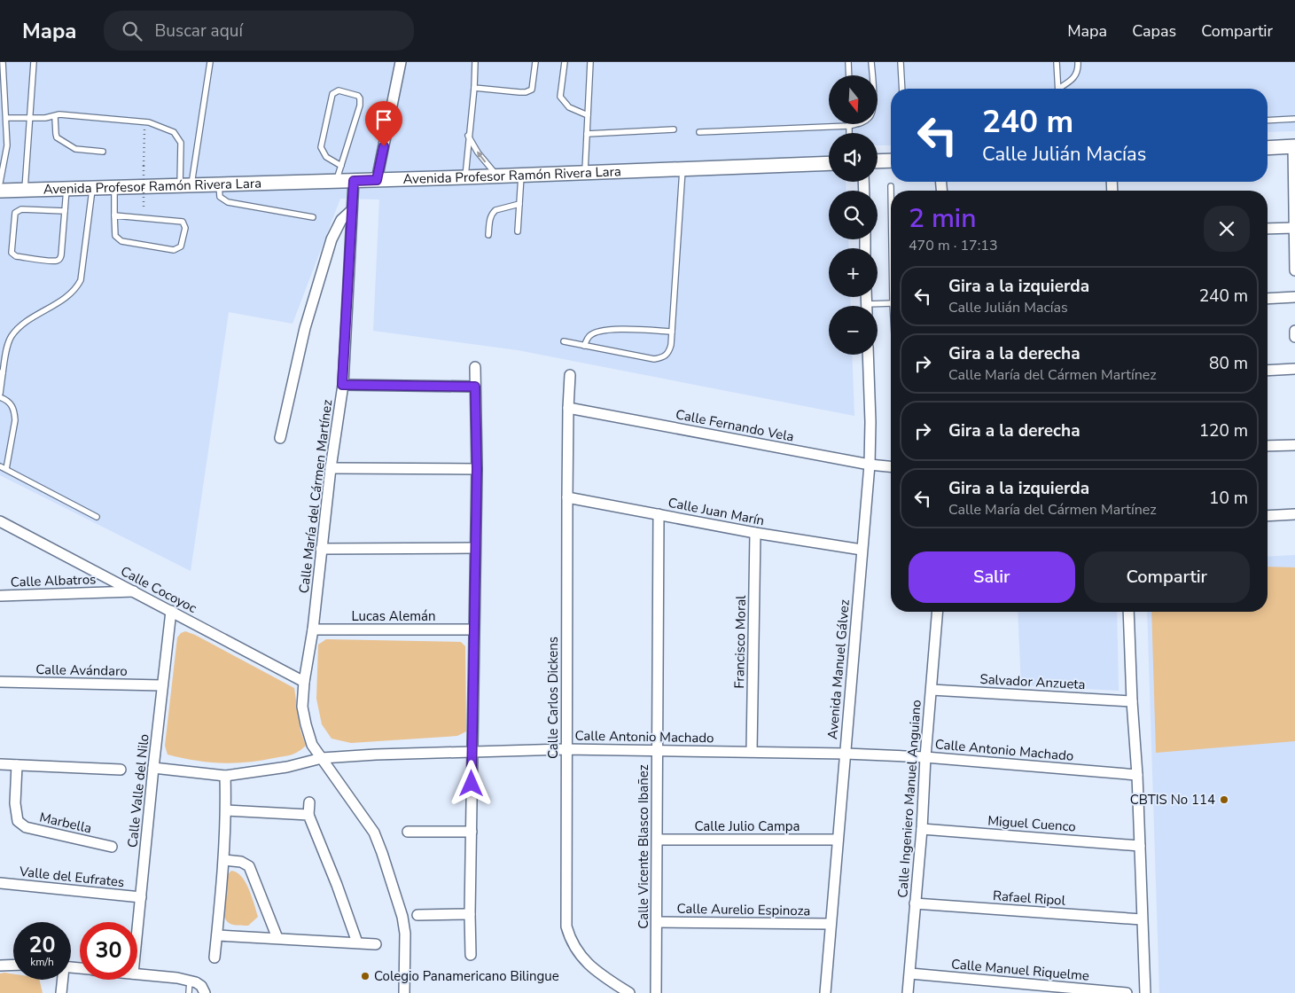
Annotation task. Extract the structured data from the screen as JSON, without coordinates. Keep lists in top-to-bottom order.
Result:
{
  "streets": {
    "main road": ["Avenida Profesor Ramón Rivera Lara"],
    "street": [
      "Calle Fernando Vela",
      "Calle María del Cármen Martínez",
      "Calle Juan Marín",
      "Calle Albatros",
      "Calle Cocoyoc",
      "Lucas Alemán",
      "Francisco Moral",
      "Avenida Manuel Gálvez",
      "Calle Avándaro",
      "Salvador Anzueta",
      "Calle Carlos Dickens",
      "Calle Antonio Machado",
      "Calle Valle del Nilo",
      "Calle Ingeniero Manuel Anguiano",
      "Marbella",
      "Miguel Cuenco",
      "Calle Julio Campa",
      "Calle Vicente Blasco Ibañez",
      "Valle del Eufrates",
      "Rafael Ripol",
      "Calle Aurelio Espinoza",
      "Calle Manuel Riquelme"
    ]
  },
  "crossings": [
    ["Avenida Profesor Ramón Rivera Lara", "Calle María del Cármen Martínez"],
    ["Calle Fernando Vela", "Avenida Manuel Gálvez"],
    ["Calle Fernando Vela", "Calle Carlos Dickens"],
    ["Calle María del Cármen Martínez", "Calle Cocoyoc"],
    ["Calle María del Cármen Martínez", "Lucas Alemán"],
    ["Calle María del Cármen Martínez", "Calle Antonio Machado"],
    ["Calle Juan Marín", "Francisco Moral"],
    ["Calle Juan Marín", "Avenida Manuel Gálvez"],
    ["Calle Juan Marín", "Calle Carlos Dickens"],
    ["Calle Juan Marín", "Calle Vicente Blasco Ibañez"],
    ["Calle Albatros", "Calle Cocoyoc"],
    ["Calle Cocoyoc", "Calle Valle del Nilo"],
    ["Francisco Moral", "Calle Antonio Machado"],
    ["Avenida Manuel Gálvez", "Calle Antonio Machado"],
    ["Avenida Manuel Gálvez", "Calle Julio Campa"],
    ["Avenida Manuel Gálvez", "Calle Aurelio Espinoza"],
    ["Calle Avándaro", "Calle Valle del Nilo"],
    ["Salvador Anzueta", "Calle Ingeniero Manuel Anguiano"],
    ["Calle Carlos Dickens", "Calle Antonio Machado"],
    ["Calle Antonio Machado", "Calle Valle del Nilo"],
    ["Calle Antonio Machado", "Calle Ingeniero Manuel Anguiano"],
    ["Calle Antonio Machado", "Calle Vicente Blasco Ibañez"],
    ["Calle Valle del Nilo", "Valle del Eufrates"],
    ["Calle Ingeniero Manuel Anguiano", "Miguel Cuenco"],
    ["Calle Ingeniero Manuel Anguiano", "Rafael Ripol"],
    ["Calle Ingeniero Manuel Anguiano", "Calle Manuel Riquelme"],
    ["Calle Julio Campa", "Calle Vicente Blasco Ibañez"],
    ["Calle Vicente Blasco Ibañez", "Calle Aurelio Espinoza"]
  ],
  "places": ["CBTIS No 114", "Colegio Panamericano Bilingue"],
  "north": "bottom",
  "page": {
    "header": "Mapa",
    "search": "Buscar aquí",
    "nav": ["Mapa", "Capas", "Compartir"],
    "map_buttons": ["+", "−"],
    "turn": ["240 m", "Calle Julián Macías"],
    "heading": ["2 min", "470 m · 17:13"],
    "list": [
      {
        "name": "Gira a la izquierda",
        "note": "Calle Julián Macías",
        "value": "240 m"
      },
      {
        "name": "Gira a la derecha",
        "note": "Calle María del Cármen Martínez",
        "value": "80 m"
      },
      {
        "name": "Gira a la derecha",
        "value": "120 m"
      },
      {
        "name": "Gira a la izquierda",
        "note": "Calle María del Cármen Martínez",
        "value": "10 m"
      }
    ],
    "buttons": ["Salir", "Compartir"],
    "speed": "20 km/h",
    "limit": "30"
  }
}
